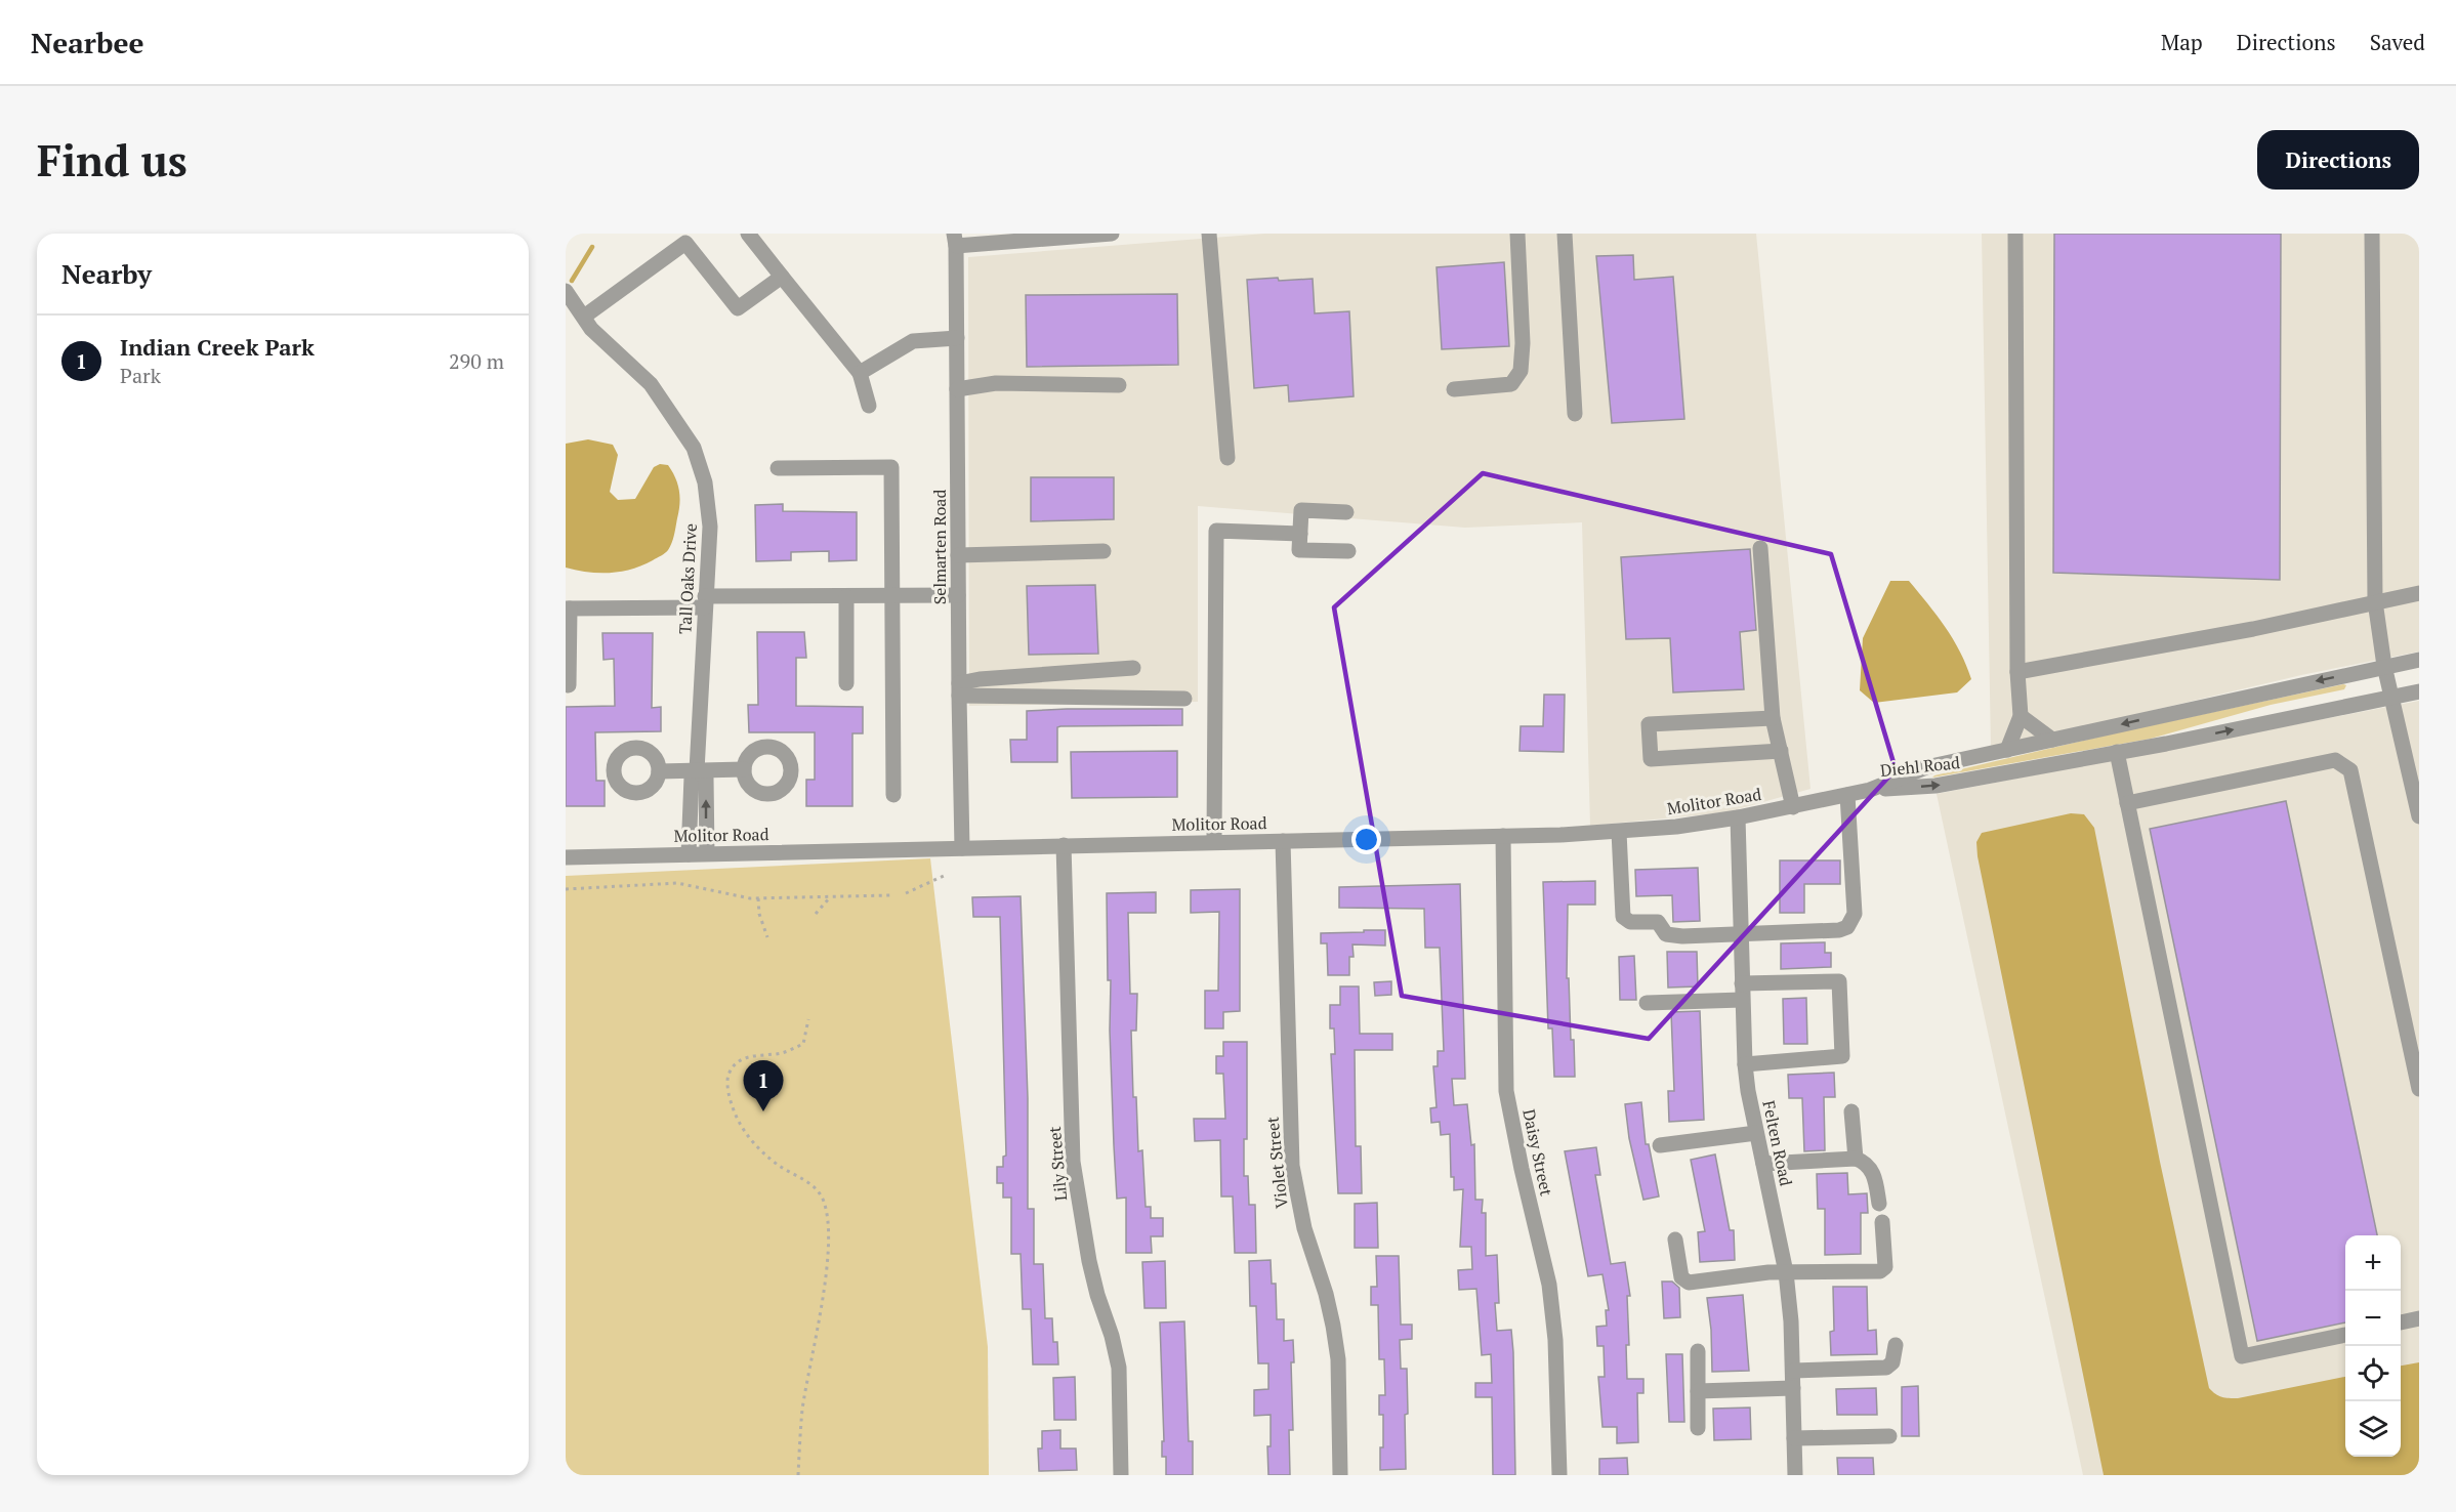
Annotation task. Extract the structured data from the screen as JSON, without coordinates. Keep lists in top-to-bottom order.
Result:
{
  "streets": {
    "street": [
      "Selmarten Road",
      "Tall Oaks Drive",
      "Diehl Road",
      "Molitor Road",
      "Felten Road",
      "Daisy Street",
      "Violet Street",
      "Lily Street"
    ]
  },
  "crossings": [
    ["Selmarten Road", "Molitor Road"],
    ["Tall Oaks Drive", "Molitor Road"],
    ["Diehl Road", "Molitor Road"],
    ["Molitor Road", "Felten Road"],
    ["Molitor Road", "Daisy Street"],
    ["Molitor Road", "Violet Street"],
    ["Molitor Road", "Lily Street"]
  ],
  "page": {
    "header": "Nearbee",
    "nav": ["Map", "Directions", "Saved"],
    "buttons": "Directions",
    "title": "Find us",
    "heading": "Nearby",
    "list": [
      {
        "mark": "1",
        "name": "Indian Creek Park",
        "note": "Park",
        "value": "290 m"
      }
    ],
    "pins": "1",
    "map_buttons": ["+", "−"]
  }
}
